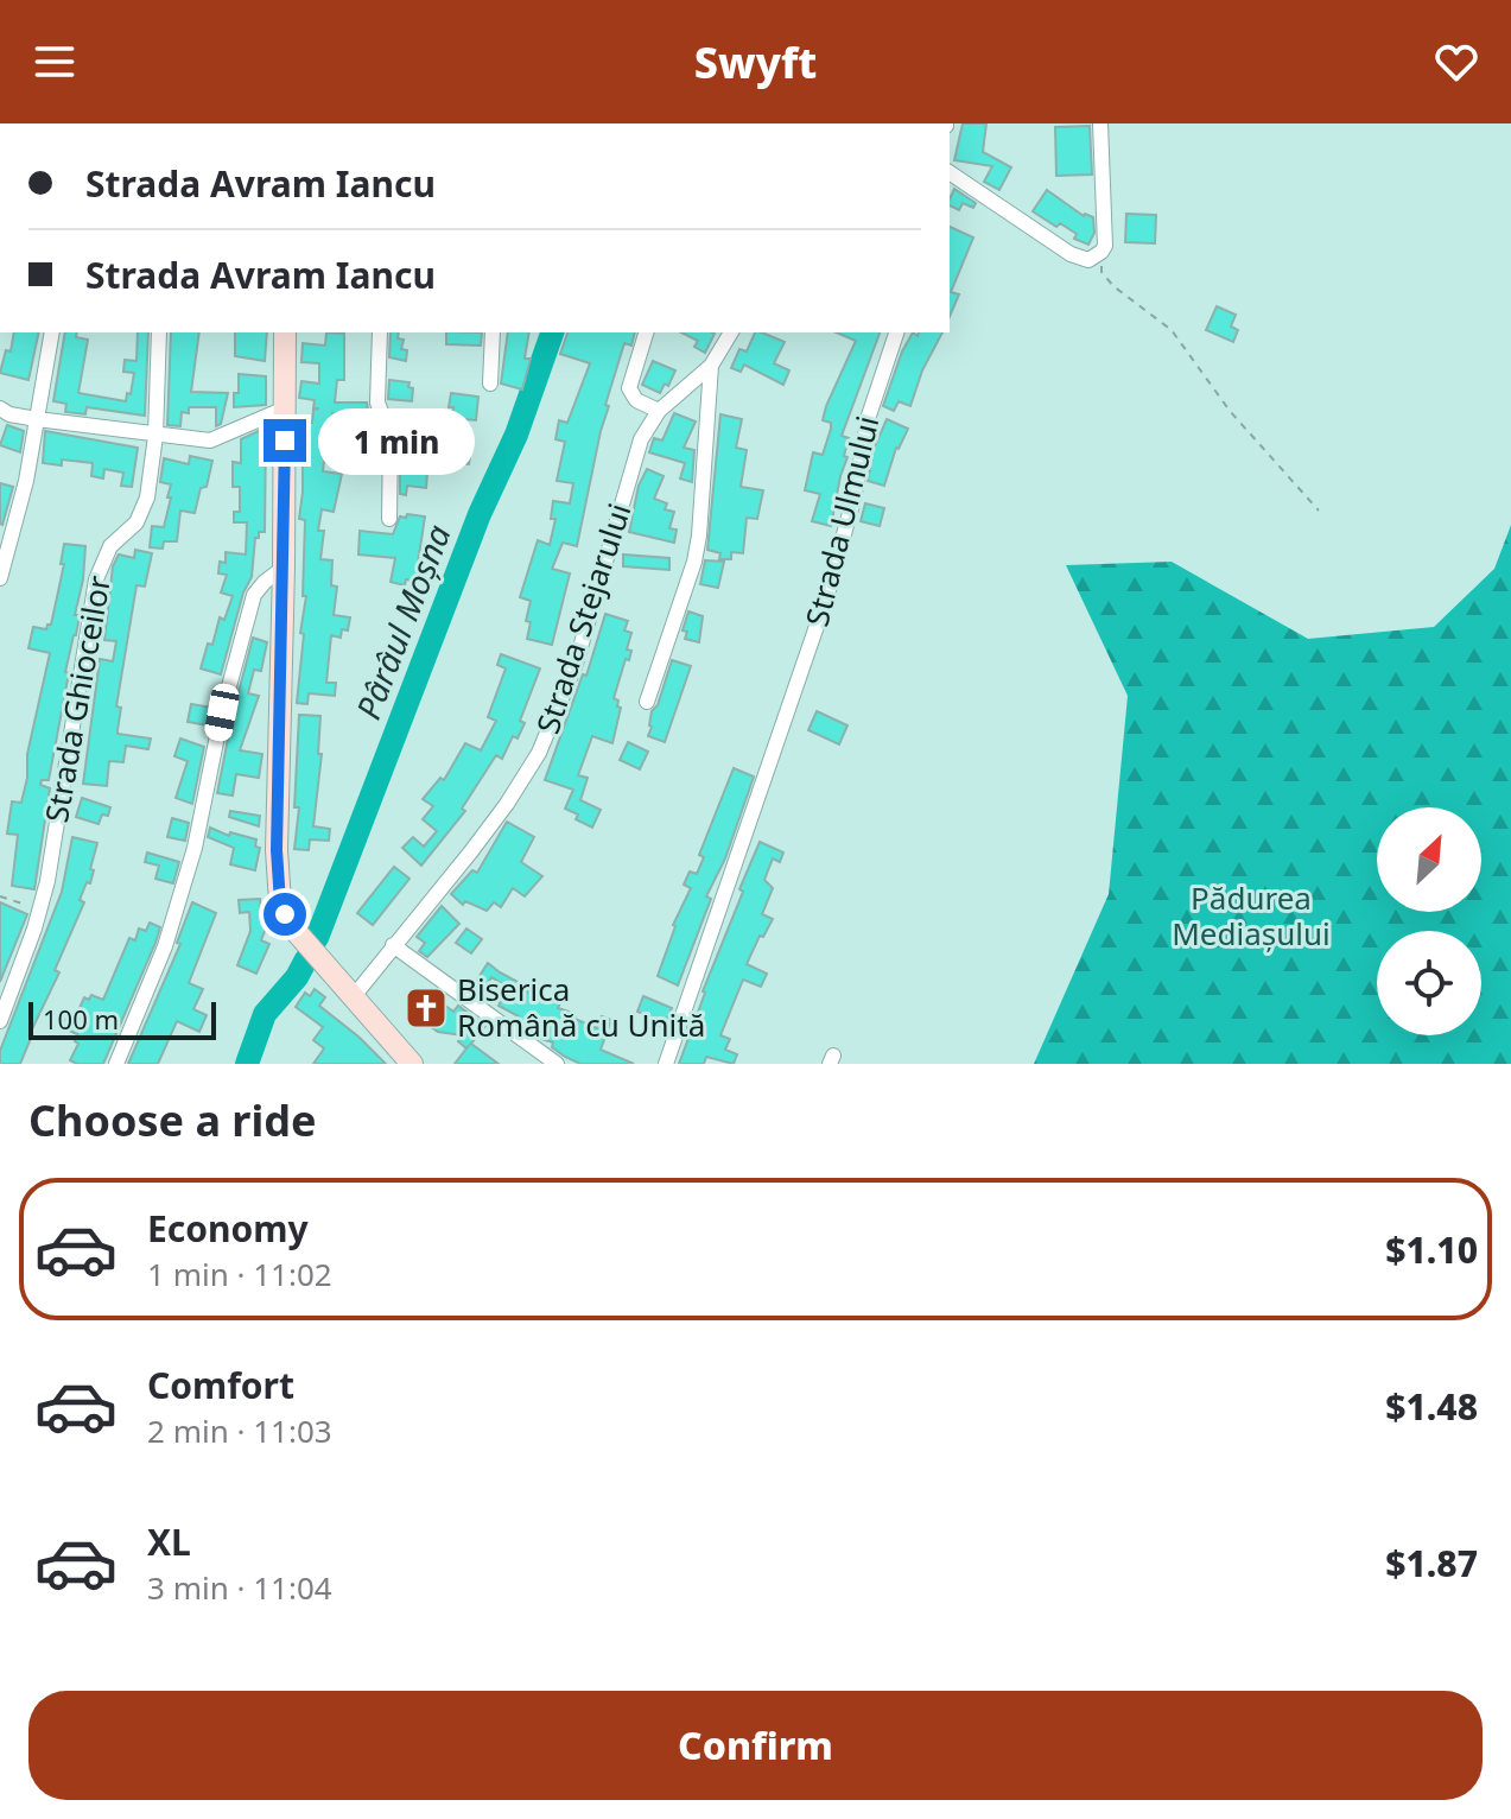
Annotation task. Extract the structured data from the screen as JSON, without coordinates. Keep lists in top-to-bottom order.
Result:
{
  "streets": {
    "street": ["Strada Ulmului", "Strada Stejarului", "Strada Ghioceilor"]
  },
  "water": ["Pârâul Moșna"],
  "parks": ["Pădurea Mediașului"],
  "places": {
    "church": ["Biserica Română cu Unită"]
  },
  "scale_bar": "100 m",
  "north": "top right",
  "page": {
    "header": "Swyft",
    "banner": ["Strada Avram Iancu", "Strada Avram Iancu"],
    "bubble": "1 min",
    "scale": "100 m",
    "heading": "Choose a ride",
    "list": [
      {
        "name": "Economy",
        "note": "1 min · 11:02",
        "value": "$1.10"
      },
      {
        "name": "Comfort",
        "note": "2 min · 11:03",
        "value": "$1.48"
      },
      {
        "name": "XL",
        "note": "3 min · 11:04",
        "value": "$1.87"
      }
    ],
    "buttons": "Confirm"
  }
}
